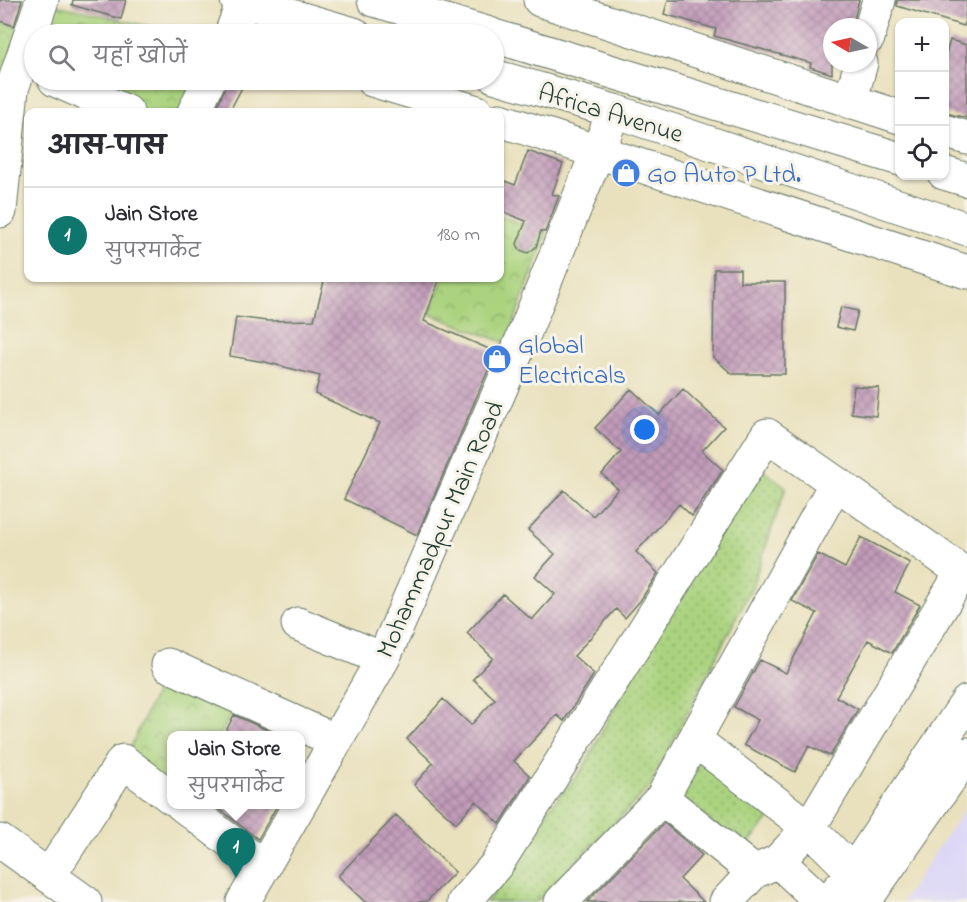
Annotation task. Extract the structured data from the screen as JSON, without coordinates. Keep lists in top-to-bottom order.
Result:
{
  "streets": {
    "street": ["Africa Avenue", "Mohammadpur Main Road"]
  },
  "crossings": [
    ["Africa Avenue", "Mohammadpur Main Road"]
  ],
  "places": {
    "shop": ["Go Auto P Ltd.", "Global Electricals"]
  },
  "north": "left",
  "page": {
    "map_buttons": ["+", "−"],
    "search": "यहाँ खोजें",
    "heading": "आस-पास",
    "list": [
      {
        "mark": "1",
        "name": "Jain Store",
        "note": "सुपरमार्केट",
        "value": "180 m"
      }
    ],
    "popup": ["Jain Store", "सुपरमार्केट"],
    "pins": "1"
  }
}
